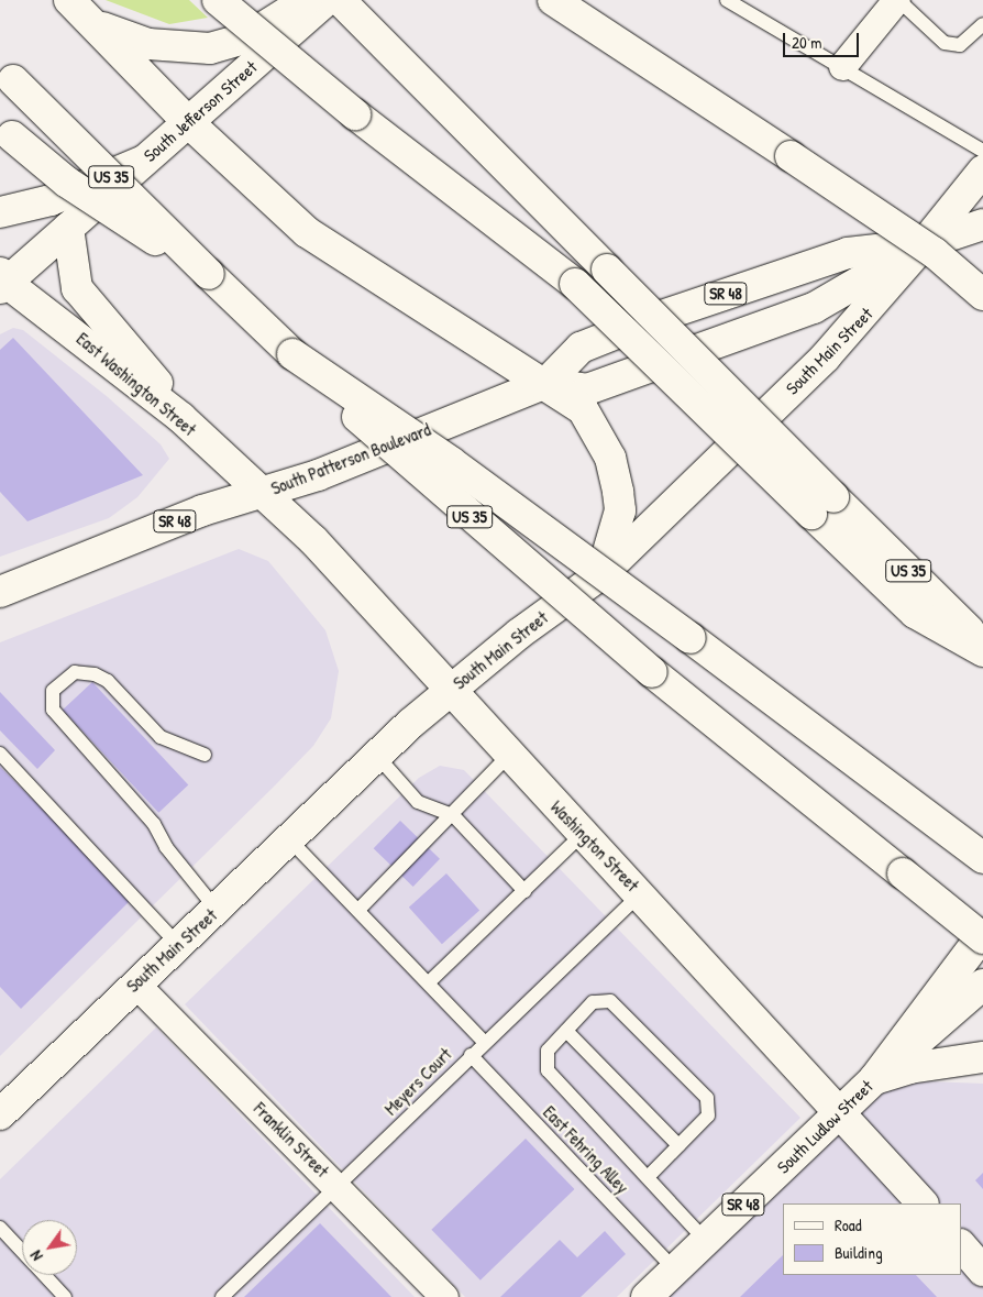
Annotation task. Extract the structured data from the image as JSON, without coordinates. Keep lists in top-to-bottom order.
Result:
{
  "streets": {
    "main road": [
      "South Jefferson Street",
      "US 35",
      "SR 48",
      "South Main Street",
      "East Washington Street",
      "South Patterson Boulevard",
      "Washington Street",
      "South Ludlow Street"
    ],
    "street": ["Franklin Street"],
    "lane": ["Meyers Court", "East Fehring Alley"]
  },
  "crossings": [
    ["South Jefferson Street", "East Washington Street"],
    ["South Main Street", "South Patterson Boulevard"],
    ["South Main Street", "Washington Street"],
    ["South Main Street", "Franklin Street"],
    ["East Washington Street", "South Patterson Boulevard"],
    ["East Washington Street", "Washington Street"],
    ["South Patterson Boulevard", "Washington Street"],
    ["Washington Street", "Meyers Court"],
    ["Washington Street", "South Ludlow Street"],
    ["Meyers Court", "Franklin Street"],
    ["Meyers Court", "East Fehring Alley"],
    ["South Ludlow Street", "East Fehring Alley"]
  ],
  "legend": ["Road", "Building"],
  "scale_bar": "20 m",
  "north": "bottom left"
}
